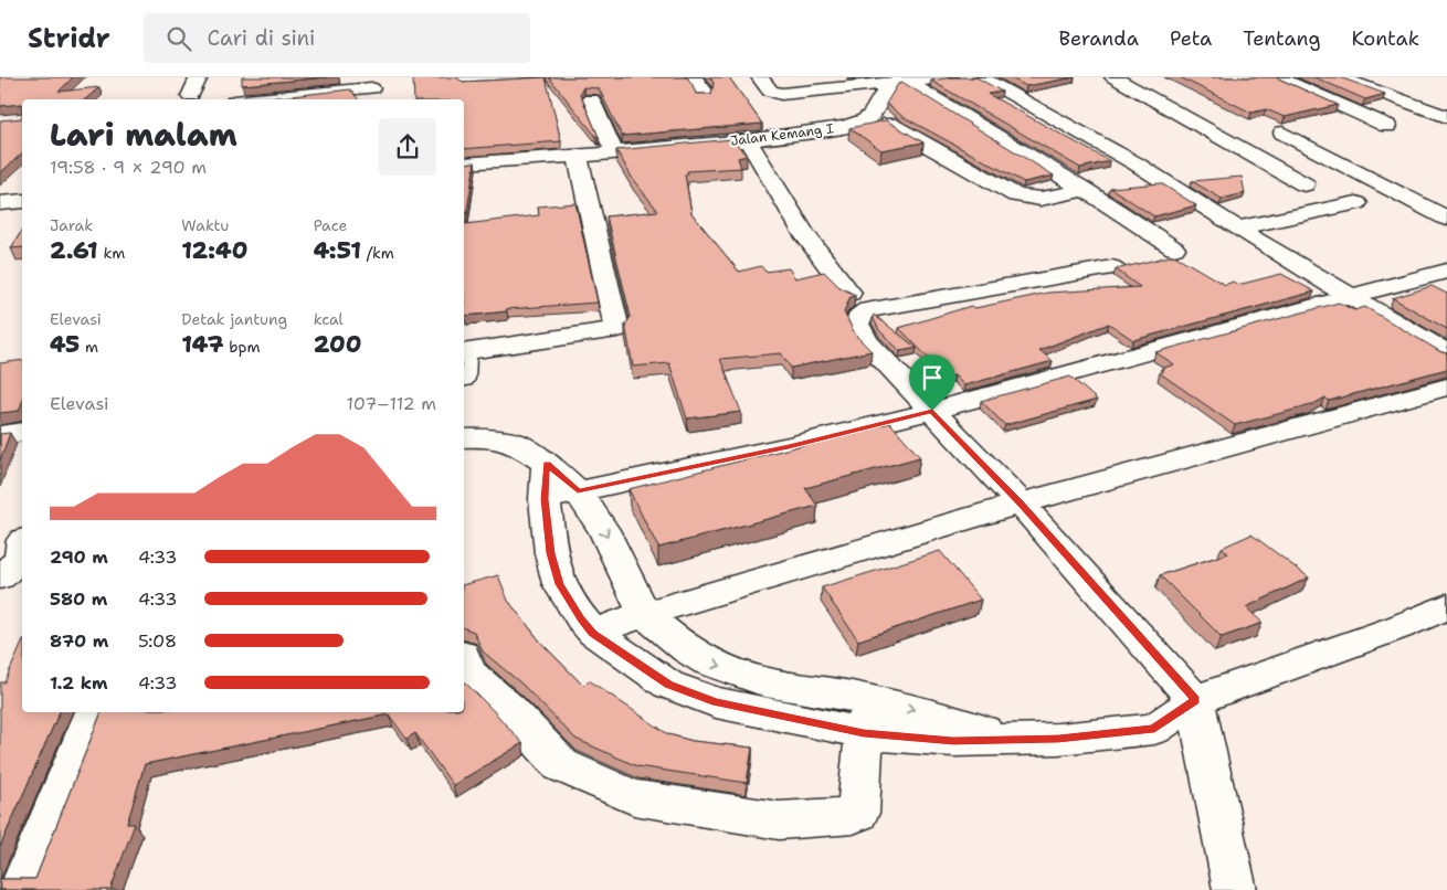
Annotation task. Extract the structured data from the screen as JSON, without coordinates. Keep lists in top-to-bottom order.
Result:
{
  "streets": {
    "street": ["Jalan Kemang I"]
  },
  "page": {
    "header": "Stridr",
    "search": "Cari di sini",
    "nav": [
      "Beranda",
      "Peta",
      "Tentang",
      "Kontak"
    ],
    "heading": ["Lari malam", "19:58 · 9 × 290 m"],
    "stats": [
      ["Jarak", "2.61 km"],
      ["Waktu", "12:40"],
      ["Pace", "4:51 /km"],
      ["Elevasi", "45 m"],
      ["Detak jantung", "147 bpm"],
      ["kcal", "200"]
    ],
    "chart": ["Elevasi", "107–112 m"],
    "list": [
      {
        "name": "290 m",
        "note": "4:33"
      },
      {
        "name": "580 m",
        "note": "4:33"
      },
      {
        "name": "870 m",
        "note": "5:08"
      },
      {
        "name": "1.2 km",
        "note": "4:33"
      }
    ]
  }
}
